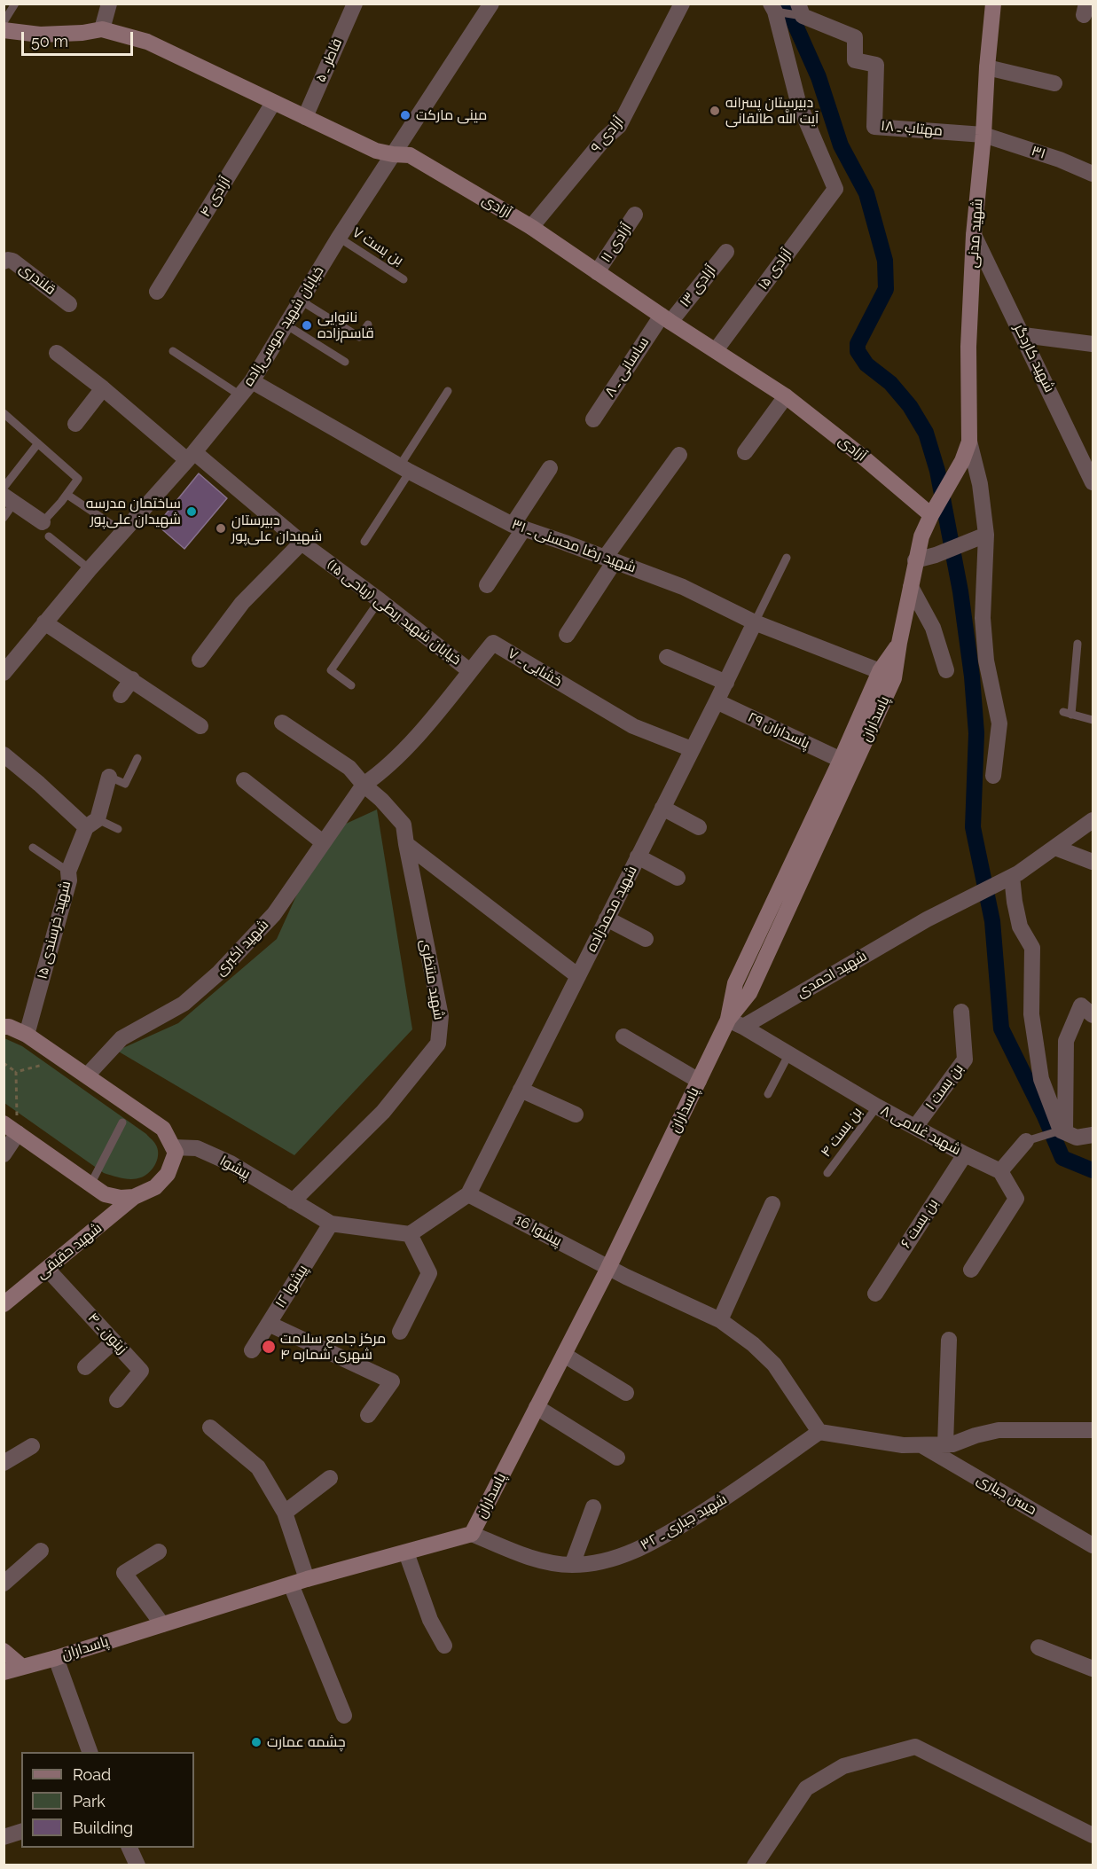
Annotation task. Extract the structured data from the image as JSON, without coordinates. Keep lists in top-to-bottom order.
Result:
{
  "streets": {
    "street": [
      "فاطر ـ ۵",
      "مهتاب ـ ۱۸",
      "آزادی ۹",
      "۳۱",
      "آزادی ۴",
      "آزادی",
      "شهید مدنی",
      "آزادی ۱۱",
      "آزادی ۱۵",
      "قلندری",
      "آزادی ۱۳",
      "خیابان شهید موسی‌زاده",
      "شهید کاردگر",
      "ساسانی ـ ۸",
      "شهید رضا محسنی ـ ۳۱",
      "خیابان شهید ربطی (ریاحی ۱۵)",
      "خشایی ـ ۷",
      "پاسداران",
      "پاسداران ۲۹",
      "شهید محمدزاده",
      "شهید خرسندی ۱۵",
      "شهید اکبری",
      "شهید احمدی",
      "شهید منتظری",
      "بن بست ۱",
      "۸ شهید غلامی",
      "پیشوا",
      "بن بست ۶",
      "پیشوا 16",
      "شهید حقیقی",
      "پیشوا ۱۲",
      "زیتون ـ ۴",
      "حسن جباری",
      "شهید جباری ـ ۳۲"
    ],
    "lane": ["بن بست ۷", "بن بست ۴"]
  },
  "crossings": [
    ["فاطر ـ ۵", "آزادی"],
    ["مهتاب ـ ۱۸", "۳۱"],
    ["مهتاب ـ ۱۸", "شهید مدنی"],
    ["آزادی ۹", "آزادی"],
    ["۳۱", "شهید مدنی"],
    ["آزادی ۴", "آزادی"],
    ["آزادی", "شهید مدنی"],
    ["آزادی", "آزادی ۱۱"],
    ["آزادی", "آزادی ۱۵"],
    ["آزادی", "آزادی ۱۳"],
    ["آزادی", "خیابان شهید موسی‌زاده"],
    ["آزادی", "ساسانی ـ ۸"],
    ["آزادی", "پاسداران"],
    ["شهید مدنی", "شهید کاردگر"],
    ["شهید مدنی", "پاسداران"],
    ["بن بست ۷", "خیابان شهید موسی‌زاده"],
    ["آزادی ۱۳", "ساسانی ـ ۸"],
    ["خیابان شهید موسی‌زاده", "شهید رضا محسنی ـ ۳۱"],
    ["خیابان شهید موسی‌زاده", "خیابان شهید ربطی (ریاحی ۱۵)"],
    ["شهید رضا محسنی ـ ۳۱", "پاسداران"],
    ["شهید رضا محسنی ـ ۳۱", "شهید محمدزاده"],
    ["خیابان شهید ربطی (ریاحی ۱۵)", "خشایی ـ ۷"],
    ["خشایی ـ ۷", "شهید محمدزاده"],
    ["خشایی ـ ۷", "شهید اکبری"],
    ["خشایی ـ ۷", "شهید منتظری"],
    ["پاسداران", "پاسداران ۲۹"],
    ["پاسداران", "شهید احمدی"],
    ["پاسداران", "۸ شهید غلامی"],
    ["پاسداران", "پیشوا 16"],
    ["پاسداران", "شهید جباری ـ ۳۲"],
    ["پاسداران ۲۹", "شهید محمدزاده"],
    ["شهید محمدزاده", "پیشوا 16"],
    ["شهید اکبری", "شهید منتظری"],
    ["شهید احمدی", "۸ شهید غلامی"],
    ["شهید منتظری", "پیشوا"],
    ["بن بست ۱", "۸ شهید غلامی"],
    ["۸ شهید غلامی", "بن بست ۴"],
    ["۸ شهید غلامی", "بن بست ۶"],
    ["پیشوا", "شهید حقیقی"],
    ["پیشوا", "پیشوا ۱۲"],
    ["پیشوا 16", "شهید جباری ـ ۳۲"],
    ["شهید حقیقی", "زیتون ـ ۴"]
  ],
  "places": [
    "دبیرستان پسرانه آیت اللَّه طالقانی",
    "مینی مارکت",
    "نانوایی قاسم‌زاده",
    "ساختمان مدرسه شهیدان علی‌پور",
    "دبیرستان شهیدان علی‌پور",
    "مرکز جامع سلامت شهری شماره ۴",
    "چشمه عمارت"
  ],
  "legend": ["Road", "Park", "Building"],
  "scale_bar": "50 m"
}
